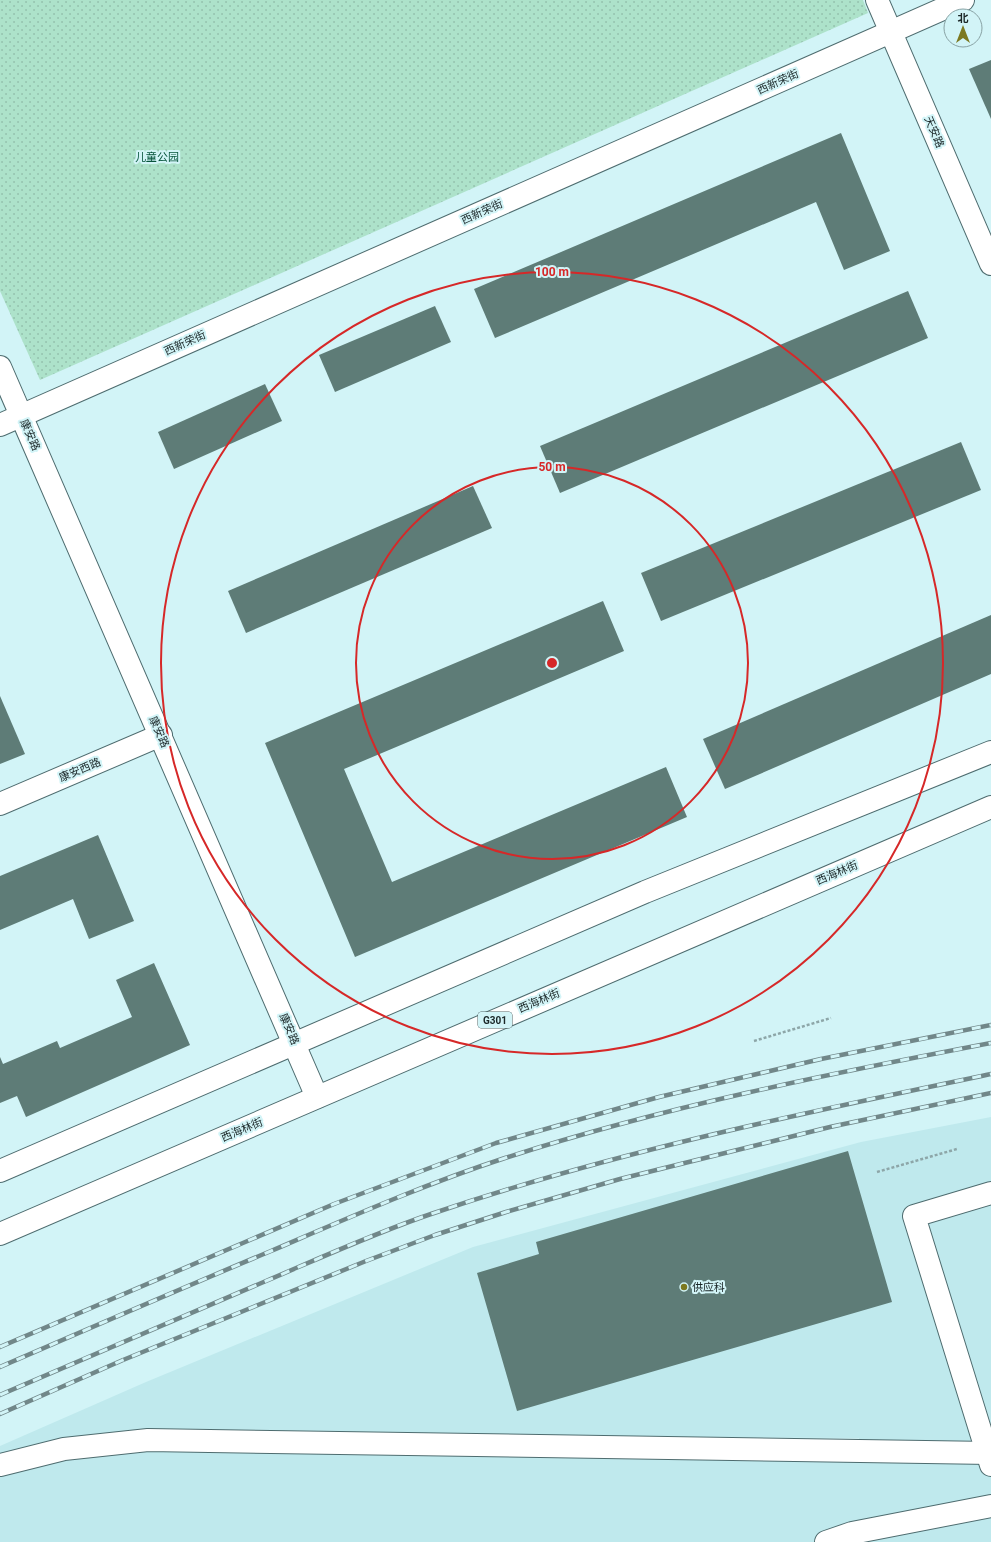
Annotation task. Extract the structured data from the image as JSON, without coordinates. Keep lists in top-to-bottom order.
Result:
{
  "streets": {
    "main road": [
      "西新荣街",
      "天安路",
      "康安路",
      "康安西路",
      "西海林街",
      "G301"
    ]
  },
  "crossings": [
    ["西新荣街", "天安路"],
    ["西新荣街", "康安路"],
    ["康安路", "康安西路"],
    ["康安路", "西海林街"]
  ],
  "parks": ["儿童公园"],
  "places": ["供应科"],
  "north": "top",
  "rings": ["100 m", "50 m"]
}
